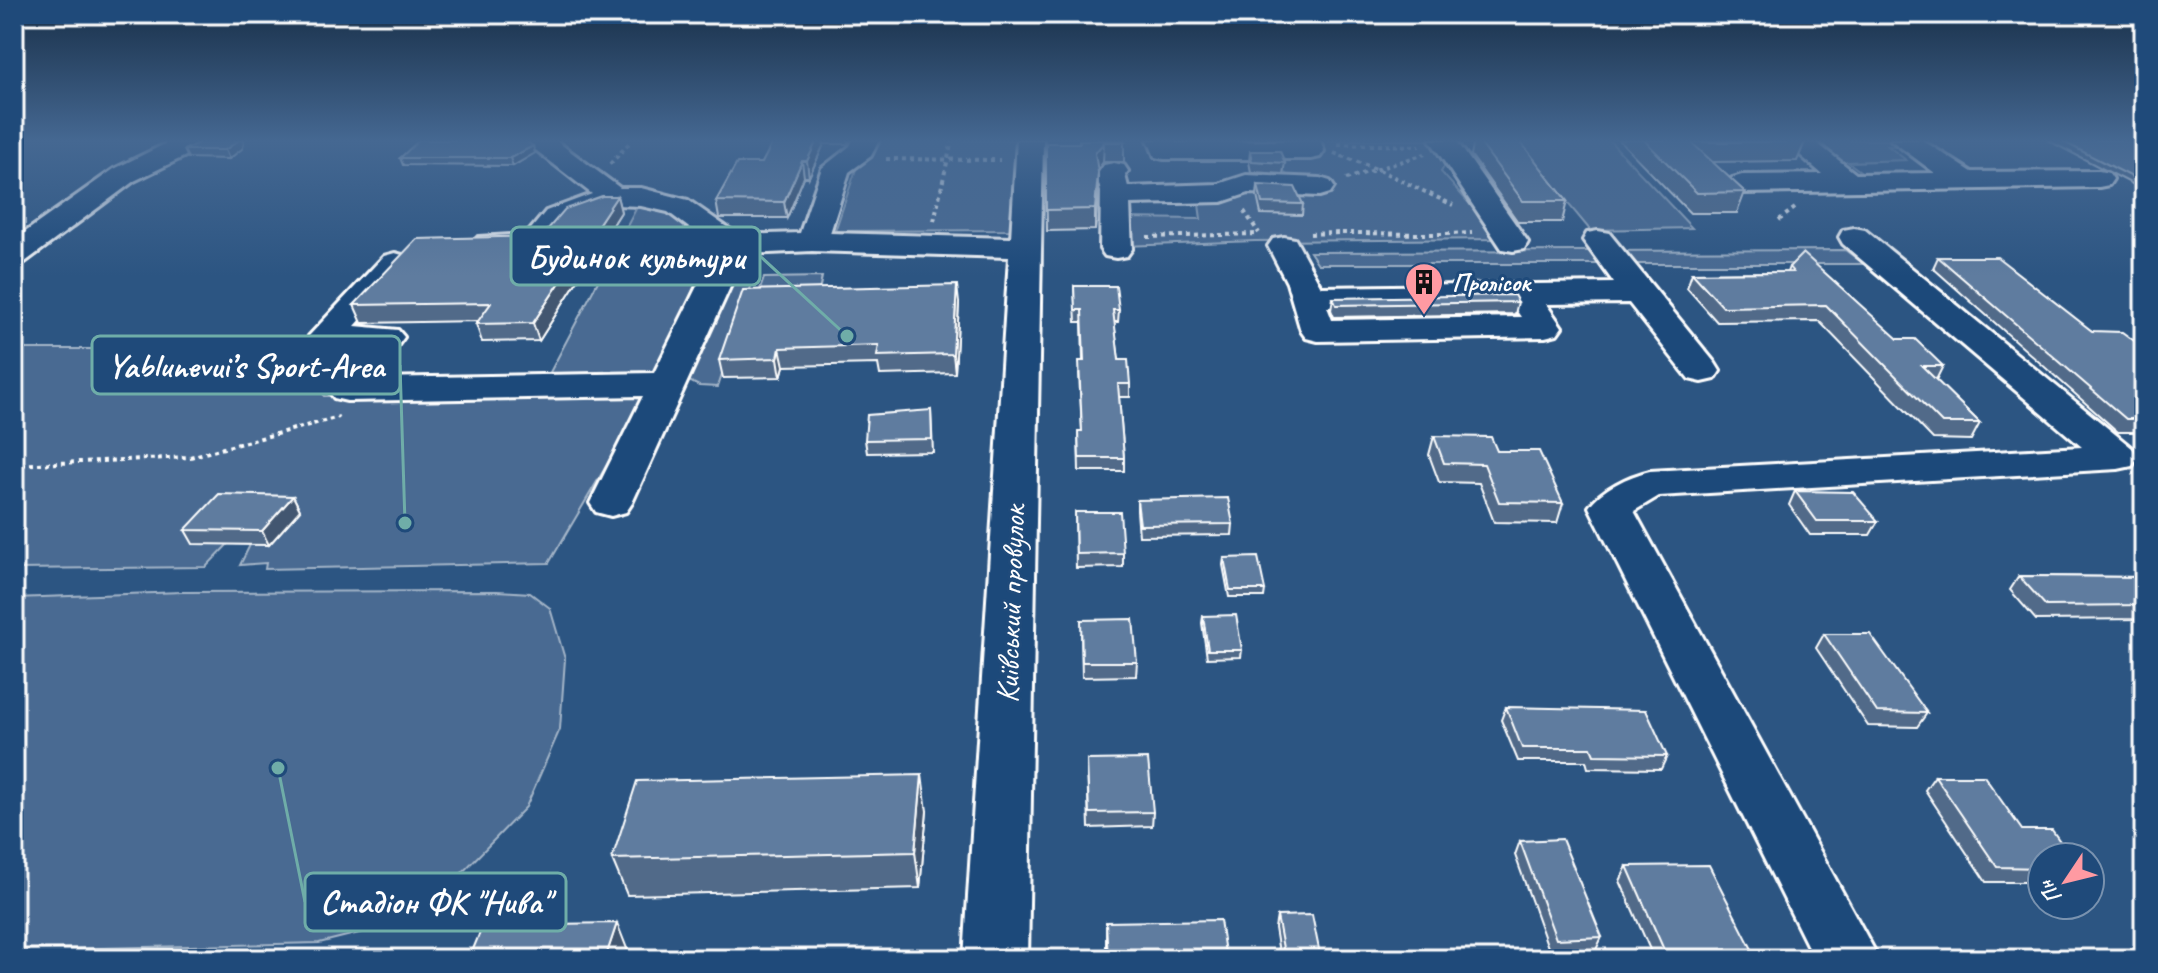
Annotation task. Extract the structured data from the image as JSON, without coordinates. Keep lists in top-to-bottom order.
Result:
{
  "streets": {
    "street": ["Київський провулок"]
  },
  "places": {
    "building": ["Пролісок"],
    "other": ["Будинок культури", "Yablunevui’s Sport-Area", "Стадіон ФК \"Нива\""]
  },
  "north": "bottom left"
}
